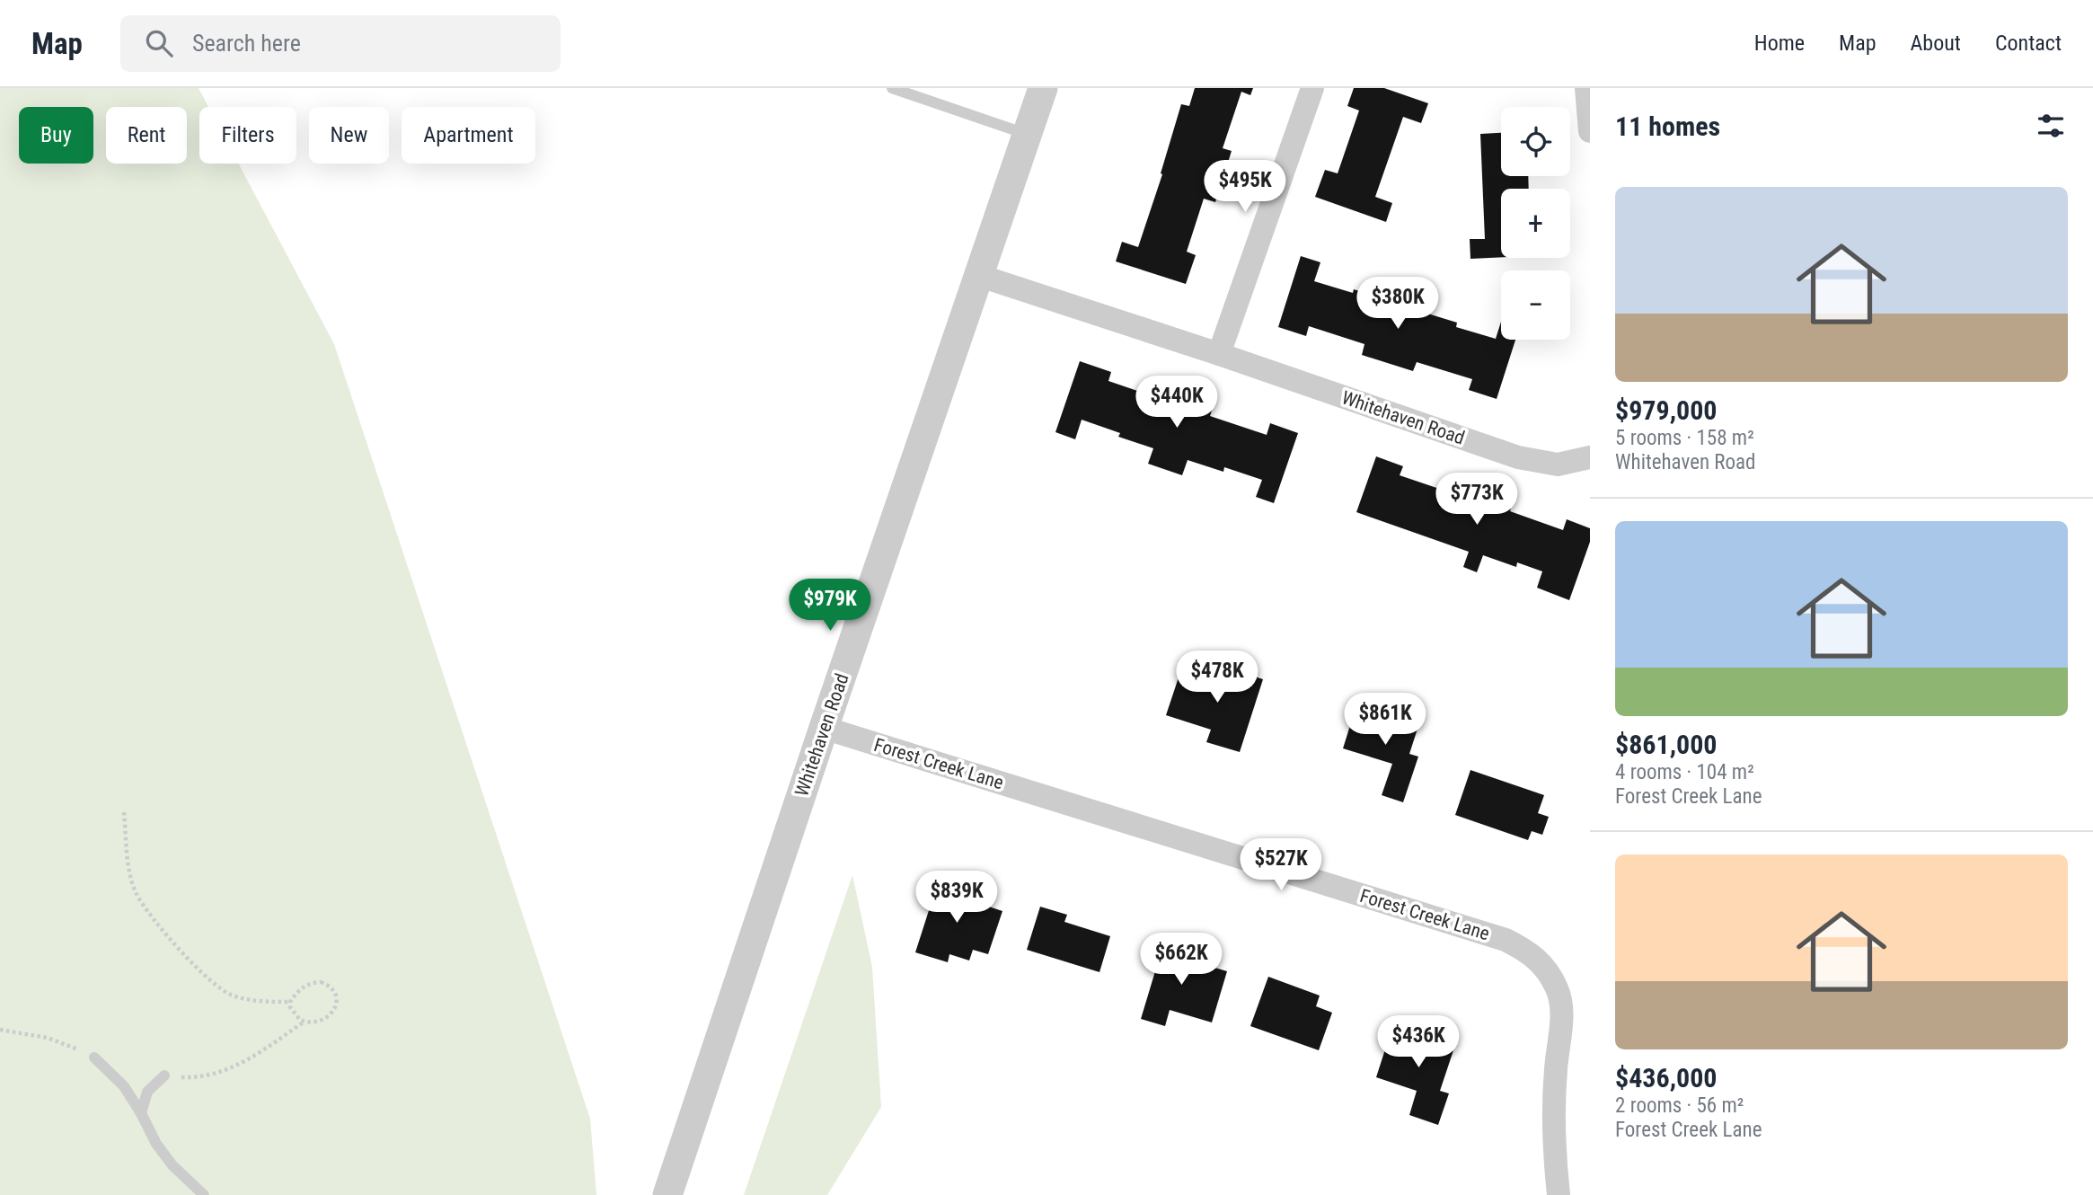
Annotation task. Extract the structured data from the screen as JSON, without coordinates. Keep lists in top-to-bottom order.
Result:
{
  "streets": {
    "street": ["Whitehaven Road", "Forest Creek Lane"]
  },
  "crossings": [
    ["Whitehaven Road", "Forest Creek Lane"]
  ],
  "page": {
    "header": "Map",
    "search": "Search here",
    "nav": [
      "Home",
      "Map",
      "About",
      "Contact"
    ],
    "heading": "11 homes",
    "map_buttons": ["+", "−"],
    "chip": [
      "Buy",
      "Rent",
      "Filters",
      "New",
      "Apartment"
    ],
    "price": [
      "$495K",
      "$380K",
      "$440K",
      "$773K",
      "$979K",
      "$478K",
      "$861K",
      "$527K",
      "$839K",
      "$662K",
      "$436K"
    ],
    "list": [
      {
        "name": "$979,000",
        "note": "5 rooms · 158 m² · Whitehaven Road"
      },
      {
        "name": "$861,000",
        "note": "4 rooms · 104 m² · Forest Creek Lane"
      },
      {
        "name": "$436,000",
        "note": "2 rooms · 56 m² · Forest Creek Lane"
      }
    ]
  }
}
